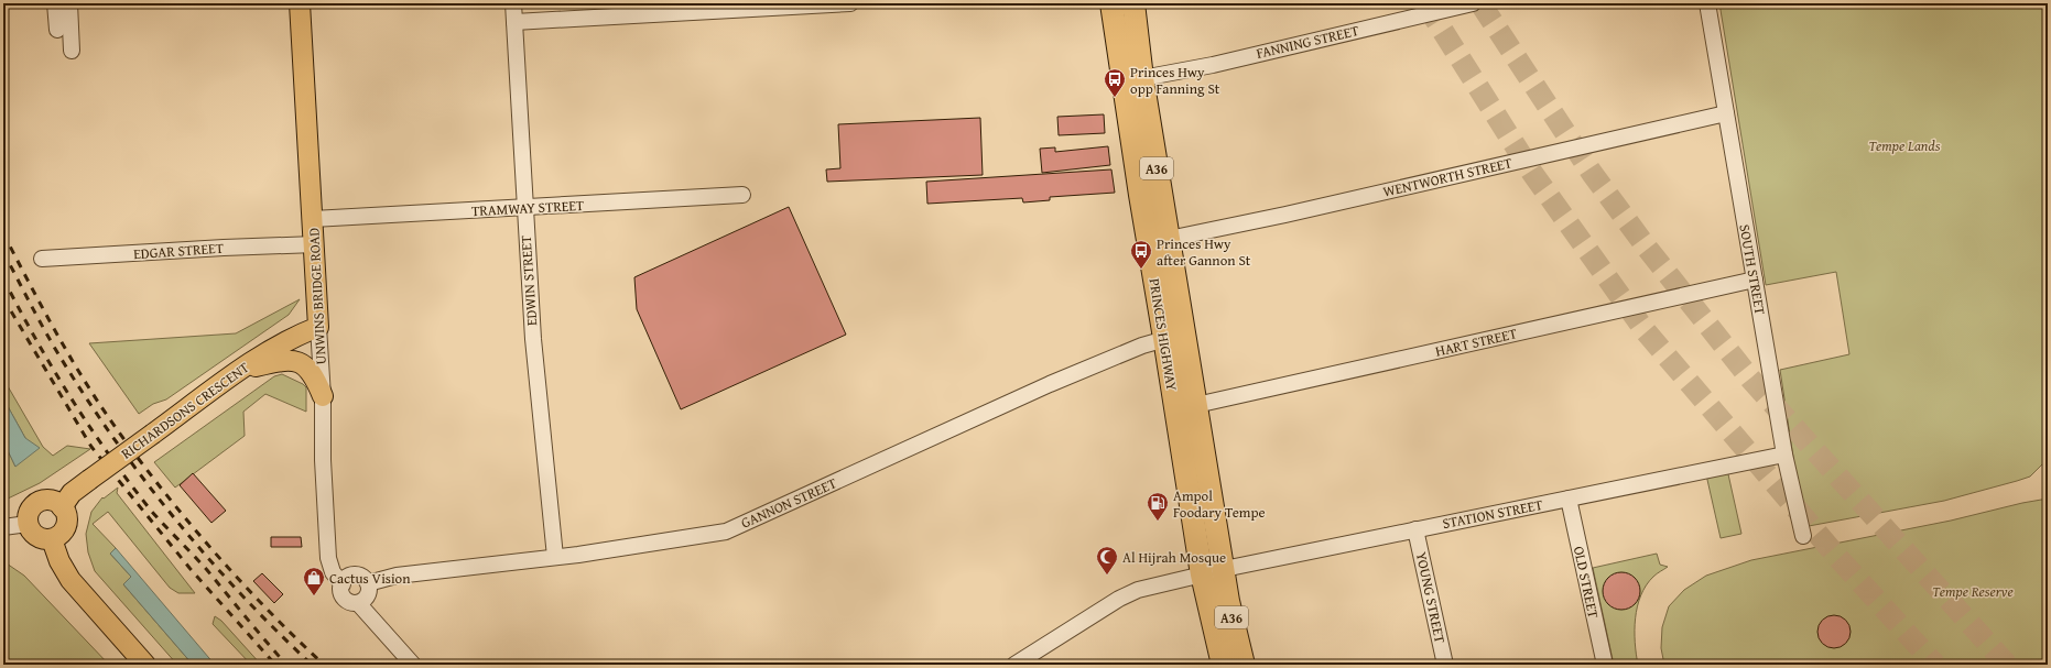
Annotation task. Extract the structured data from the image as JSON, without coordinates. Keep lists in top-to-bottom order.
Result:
{
  "streets": {
    "highway": ["A36", "PRINCES HIGHWAY"],
    "main road": ["UNWINS BRIDGE ROAD", "RICHARDSONS CRESCENT"],
    "street": [
      "FANNING STREET",
      "WENTWORTH STREET",
      "TRAMWAY STREET",
      "EDGAR STREET",
      "SOUTH STREET",
      "EDWIN STREET",
      "HART STREET",
      "GANNON STREET",
      "STATION STREET",
      "OLD STREET",
      "YOUNG STREET"
    ]
  },
  "crossings": [
    ["FANNING STREET", "PRINCES HIGHWAY"],
    ["WENTWORTH STREET", "SOUTH STREET"],
    ["WENTWORTH STREET", "PRINCES HIGHWAY"],
    ["TRAMWAY STREET", "EDWIN STREET"],
    ["TRAMWAY STREET", "UNWINS BRIDGE ROAD"],
    ["EDGAR STREET", "UNWINS BRIDGE ROAD"],
    ["SOUTH STREET", "HART STREET"],
    ["SOUTH STREET", "STATION STREET"],
    ["EDWIN STREET", "GANNON STREET"],
    ["UNWINS BRIDGE ROAD", "RICHARDSONS CRESCENT"],
    ["UNWINS BRIDGE ROAD", "GANNON STREET"],
    ["PRINCES HIGHWAY", "HART STREET"],
    ["PRINCES HIGHWAY", "GANNON STREET"],
    ["PRINCES HIGHWAY", "STATION STREET"],
    ["STATION STREET", "OLD STREET"],
    ["STATION STREET", "YOUNG STREET"]
  ],
  "parks": ["Tempe Lands", "Tempe Reserve"],
  "places": {
    "bus stop": ["Princes Hwy opp Fanning St", "Princes Hwy after Gannon St"],
    "fuel station": ["Ampol Foodary Tempe"],
    "mosque": ["Al Hijrah Mosque"],
    "shop": ["Cactus Vision"]
  }
}
